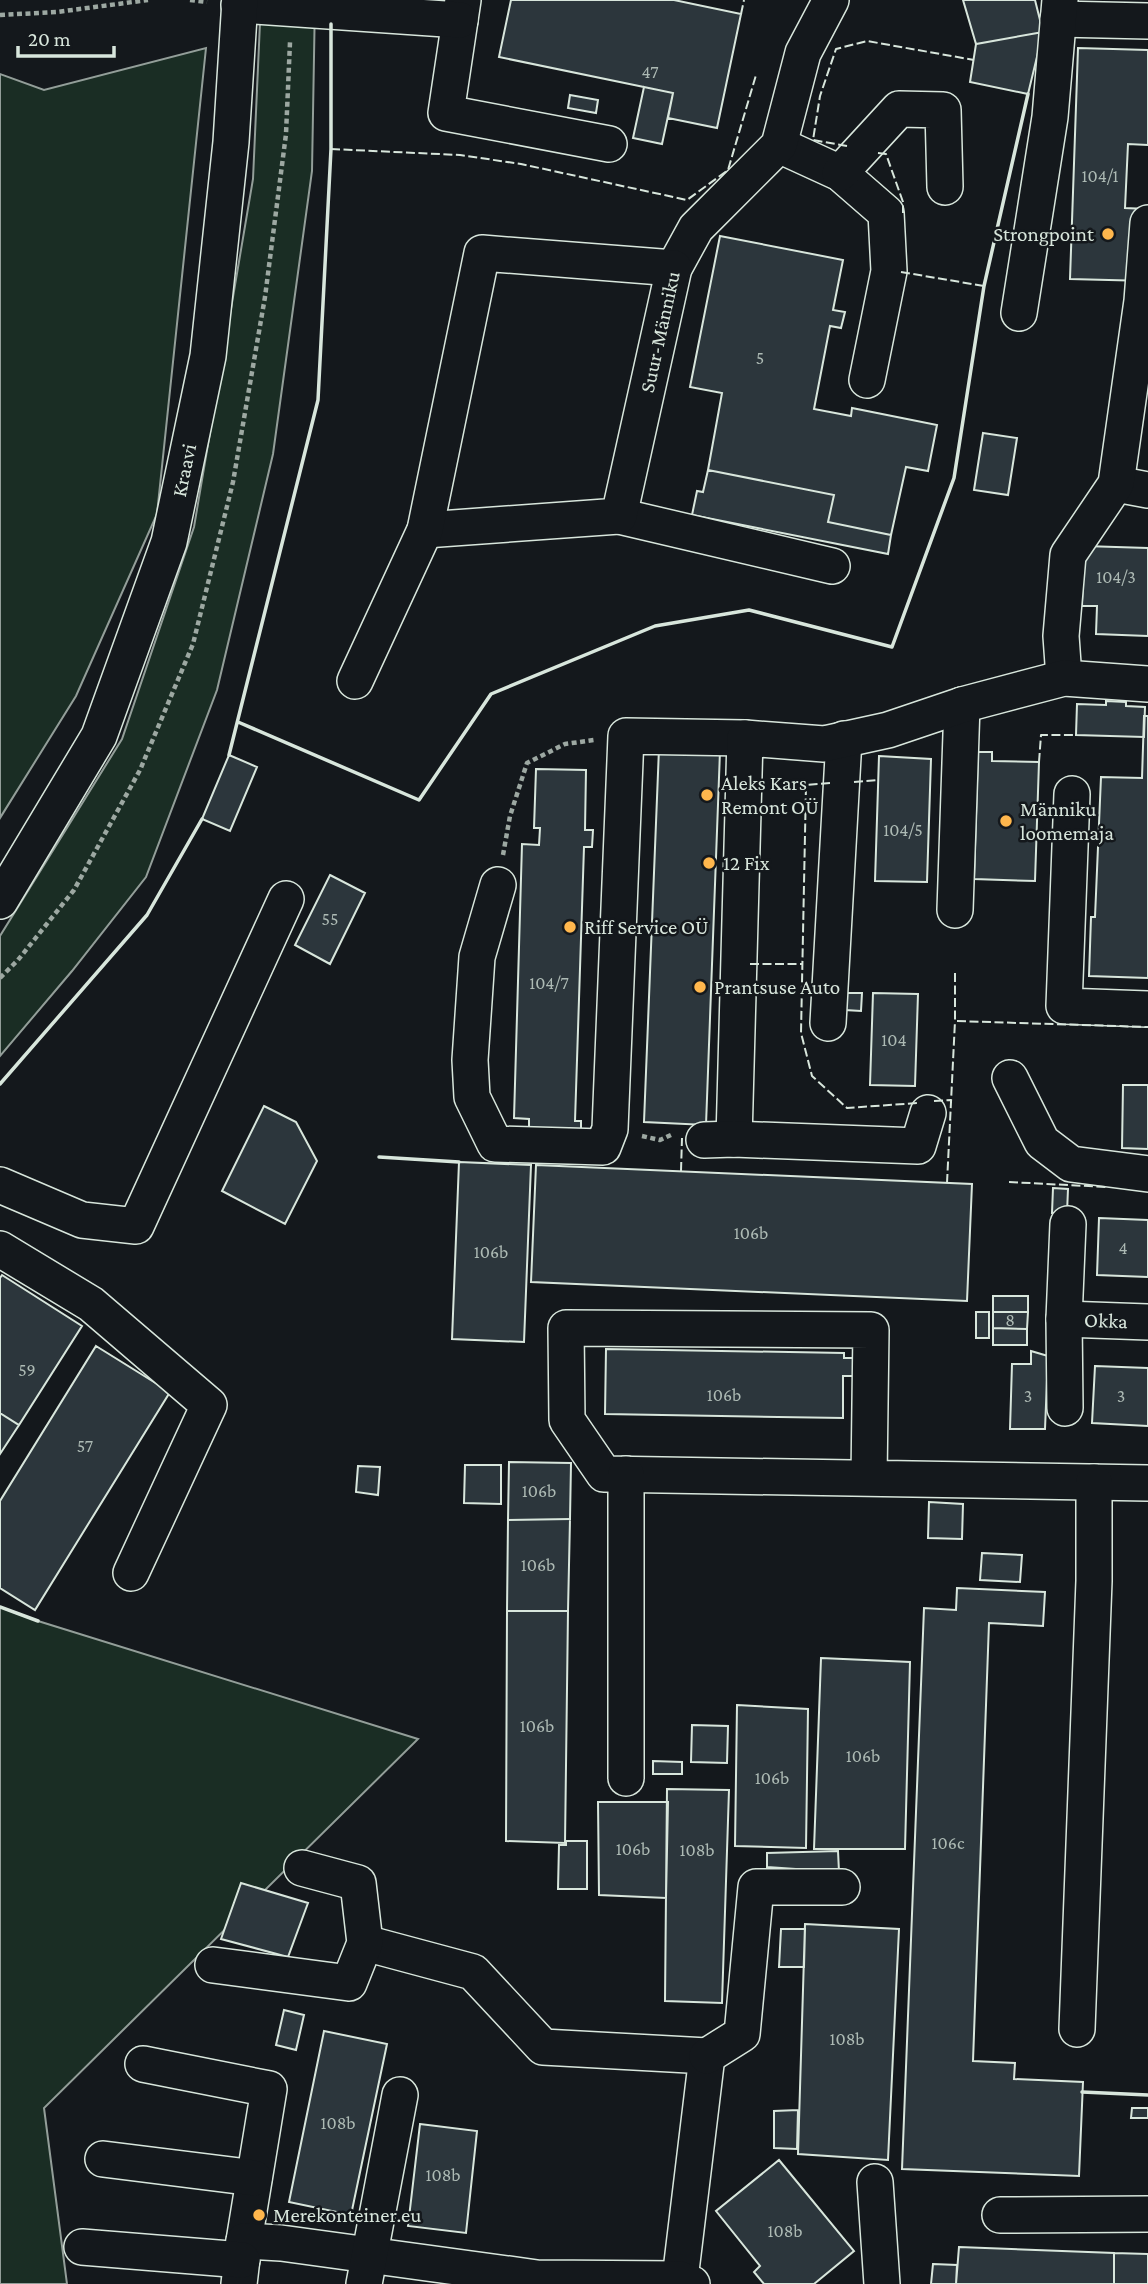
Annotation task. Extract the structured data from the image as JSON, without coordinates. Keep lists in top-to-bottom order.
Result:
{
  "streets": {
    "street": ["Suur-Männiku", "Kraavi", "Okka"]
  },
  "places": [
    "Strongpoint",
    "Aleks Kars Remont OÜ",
    "Männiku loomemaja",
    "12 Fix",
    "Riff Service OÜ",
    "Prantsuse Auto",
    "Merekonteiner.eu"
  ],
  "house_numbers": [
    "47",
    "104/1",
    "5",
    "104/3",
    "104/5",
    "55",
    "104/7",
    "104",
    "106b",
    "4",
    "106b",
    "8",
    "59",
    "106b",
    "3",
    "3",
    "57",
    "106b",
    "106b",
    "106b",
    "106b",
    "106b",
    "106c",
    "106b",
    "108b",
    "108b",
    "108b",
    "108b",
    "108b"
  ],
  "scale_bar": "20 m"
}
